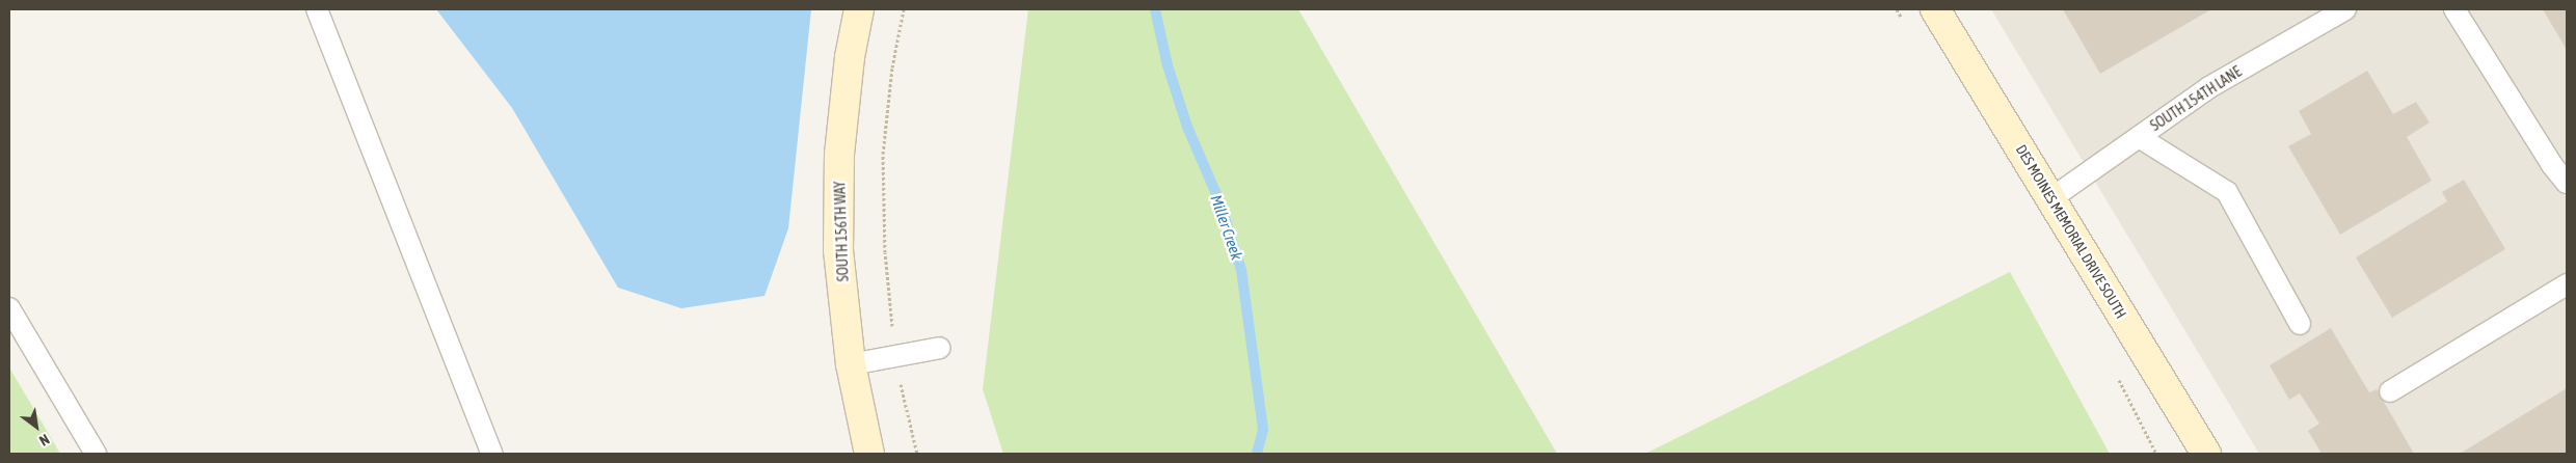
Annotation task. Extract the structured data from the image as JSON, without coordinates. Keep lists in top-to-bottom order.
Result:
{
  "streets": {
    "main road": ["SOUTH 156TH WAY", "DES MOINES MEMORIAL DRIVE SOUTH"],
    "lane": ["SOUTH 154TH LANE"]
  },
  "crossings": [
    ["SOUTH 154TH LANE", "DES MOINES MEMORIAL DRIVE SOUTH"]
  ],
  "water": ["Miller Creek"],
  "north": "bottom right"
}
